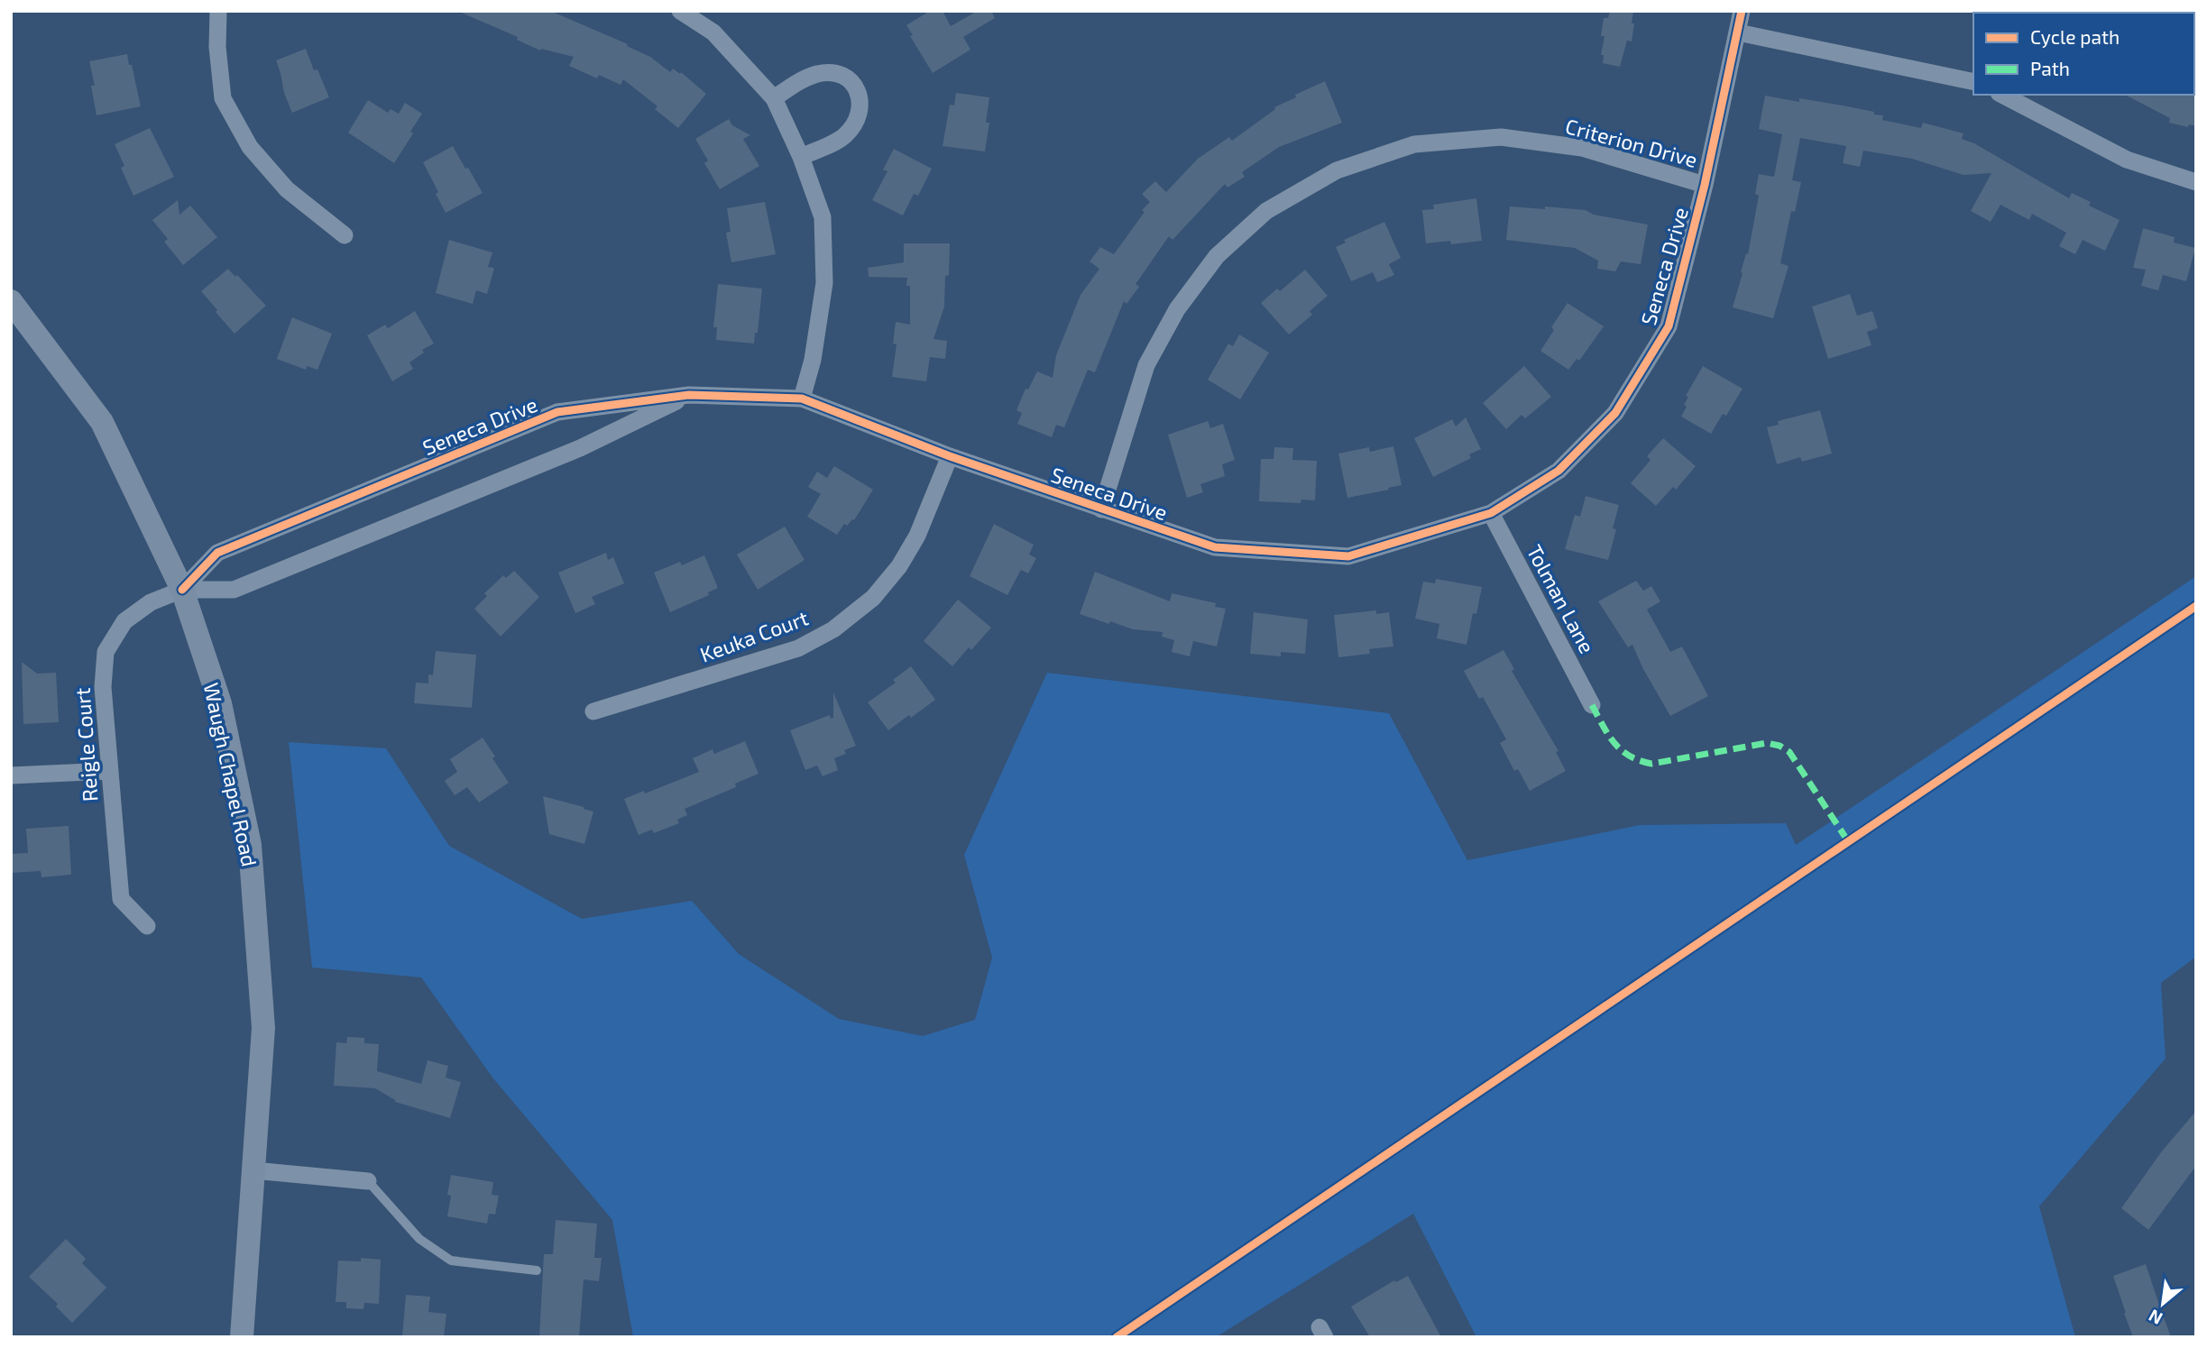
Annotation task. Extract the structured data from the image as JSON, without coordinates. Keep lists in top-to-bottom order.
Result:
{
  "streets": {
    "main road": ["Waugh Chapel Road"],
    "street": [
      "Criterion Drive",
      "Seneca Drive",
      "Tolman Lane",
      "Keuka Court",
      "Reigle Court"
    ]
  },
  "crossings": [
    ["Criterion Drive", "Seneca Drive"],
    ["Seneca Drive", "Tolman Lane"],
    ["Seneca Drive", "Keuka Court"],
    ["Seneca Drive", "Reigle Court"],
    ["Seneca Drive", "Waugh Chapel Road"],
    ["Reigle Court", "Waugh Chapel Road"]
  ],
  "legend": ["Cycle path", "Path"],
  "north": "bottom left"
}
